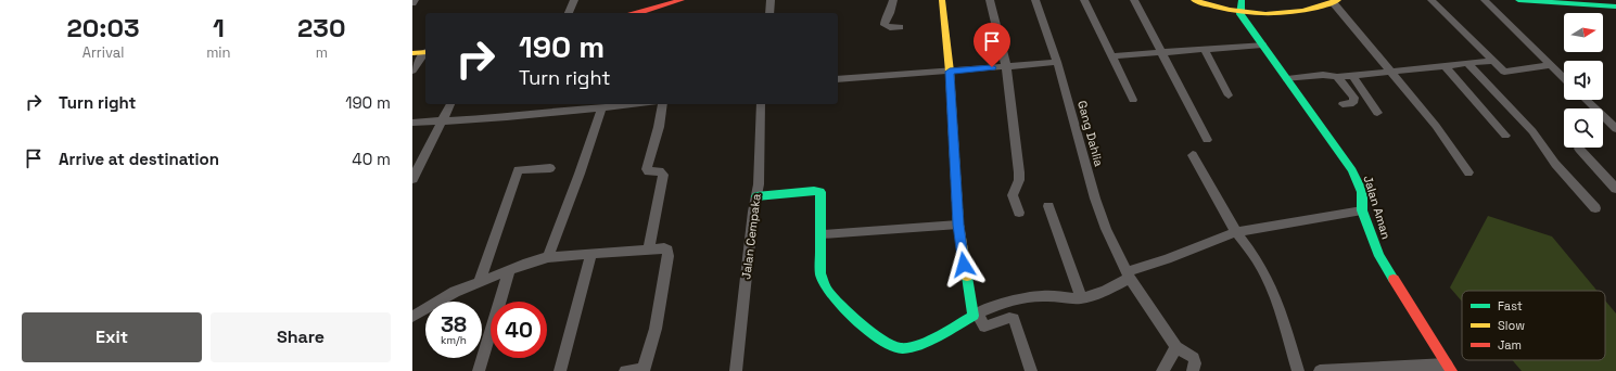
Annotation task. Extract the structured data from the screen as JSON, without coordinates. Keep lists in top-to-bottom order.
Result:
{
  "streets": {
    "street": ["Gang Dahlia", "Jalan Aman", "Jalan Cempaka"]
  },
  "legend": ["Fast", "Slow", "Jam"],
  "north": "right",
  "page": {
    "eta": [
      "20:03",
      "Arrival",
      "1",
      "min",
      "230",
      "m"
    ],
    "turn": ["190 m", "Turn right"],
    "list": [
      {
        "name": "Turn right",
        "value": "190 m"
      },
      {
        "name": "Arrive at destination",
        "value": "40 m"
      }
    ],
    "speed": "38 km/h",
    "limit": "40",
    "buttons": ["Exit", "Share"]
  }
}
